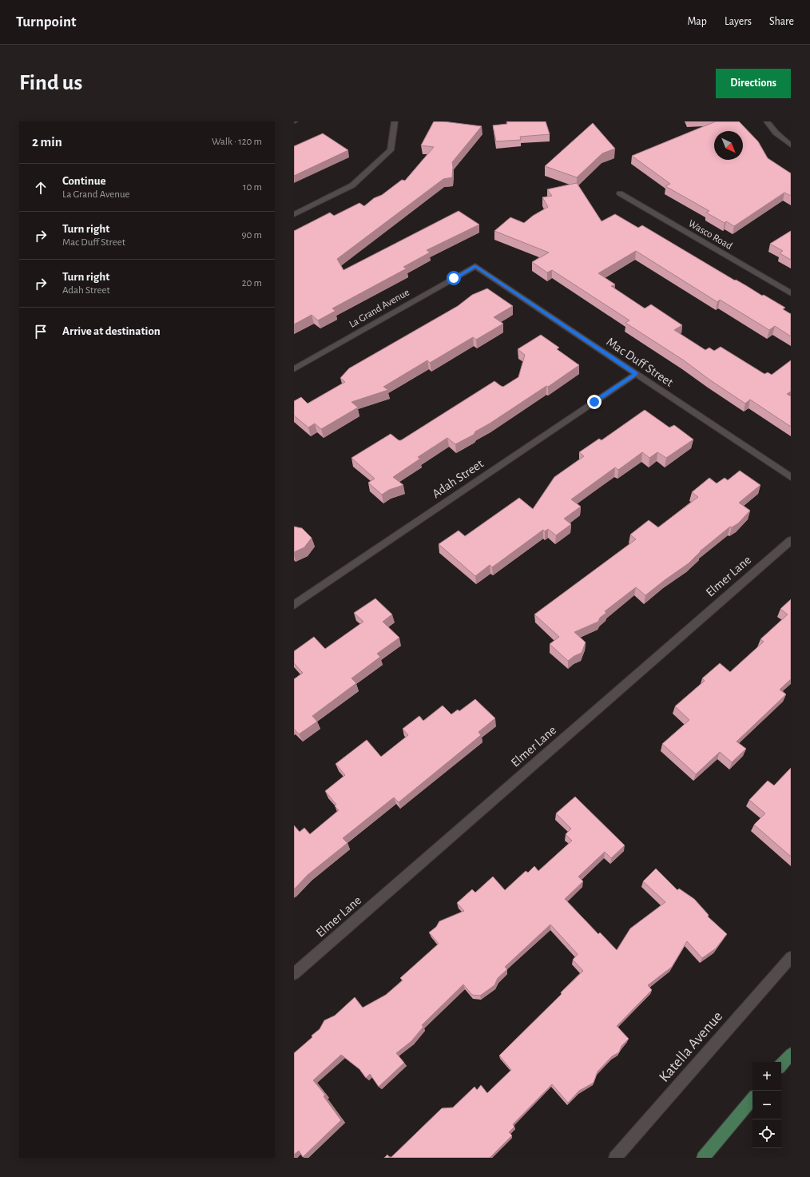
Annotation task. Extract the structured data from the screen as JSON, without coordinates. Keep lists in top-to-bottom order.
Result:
{
  "streets": {
    "street": [
      "Wasco Road",
      "La Grand Avenue",
      "Mac Duff Street",
      "Adah Street",
      "Elmer Lane",
      "Katella Avenue"
    ]
  },
  "crossings": [
    ["La Grand Avenue", "Mac Duff Street"],
    ["Mac Duff Street", "Adah Street"]
  ],
  "north": "bottom right",
  "page": {
    "header": "Turnpoint",
    "nav": ["Map", "Layers", "Share"],
    "buttons": "Directions",
    "title": "Find us",
    "heading": ["2 min", "Walk · 120 m"],
    "list": [
      ["Continue", "La Grand Avenue", "10 m"],
      ["Turn right", "Mac Duff Street", "90 m"],
      ["Turn right", "Adah Street", "20 m"],
      "Arrive at destination"
    ],
    "map_buttons": ["+", "−"]
  }
}
